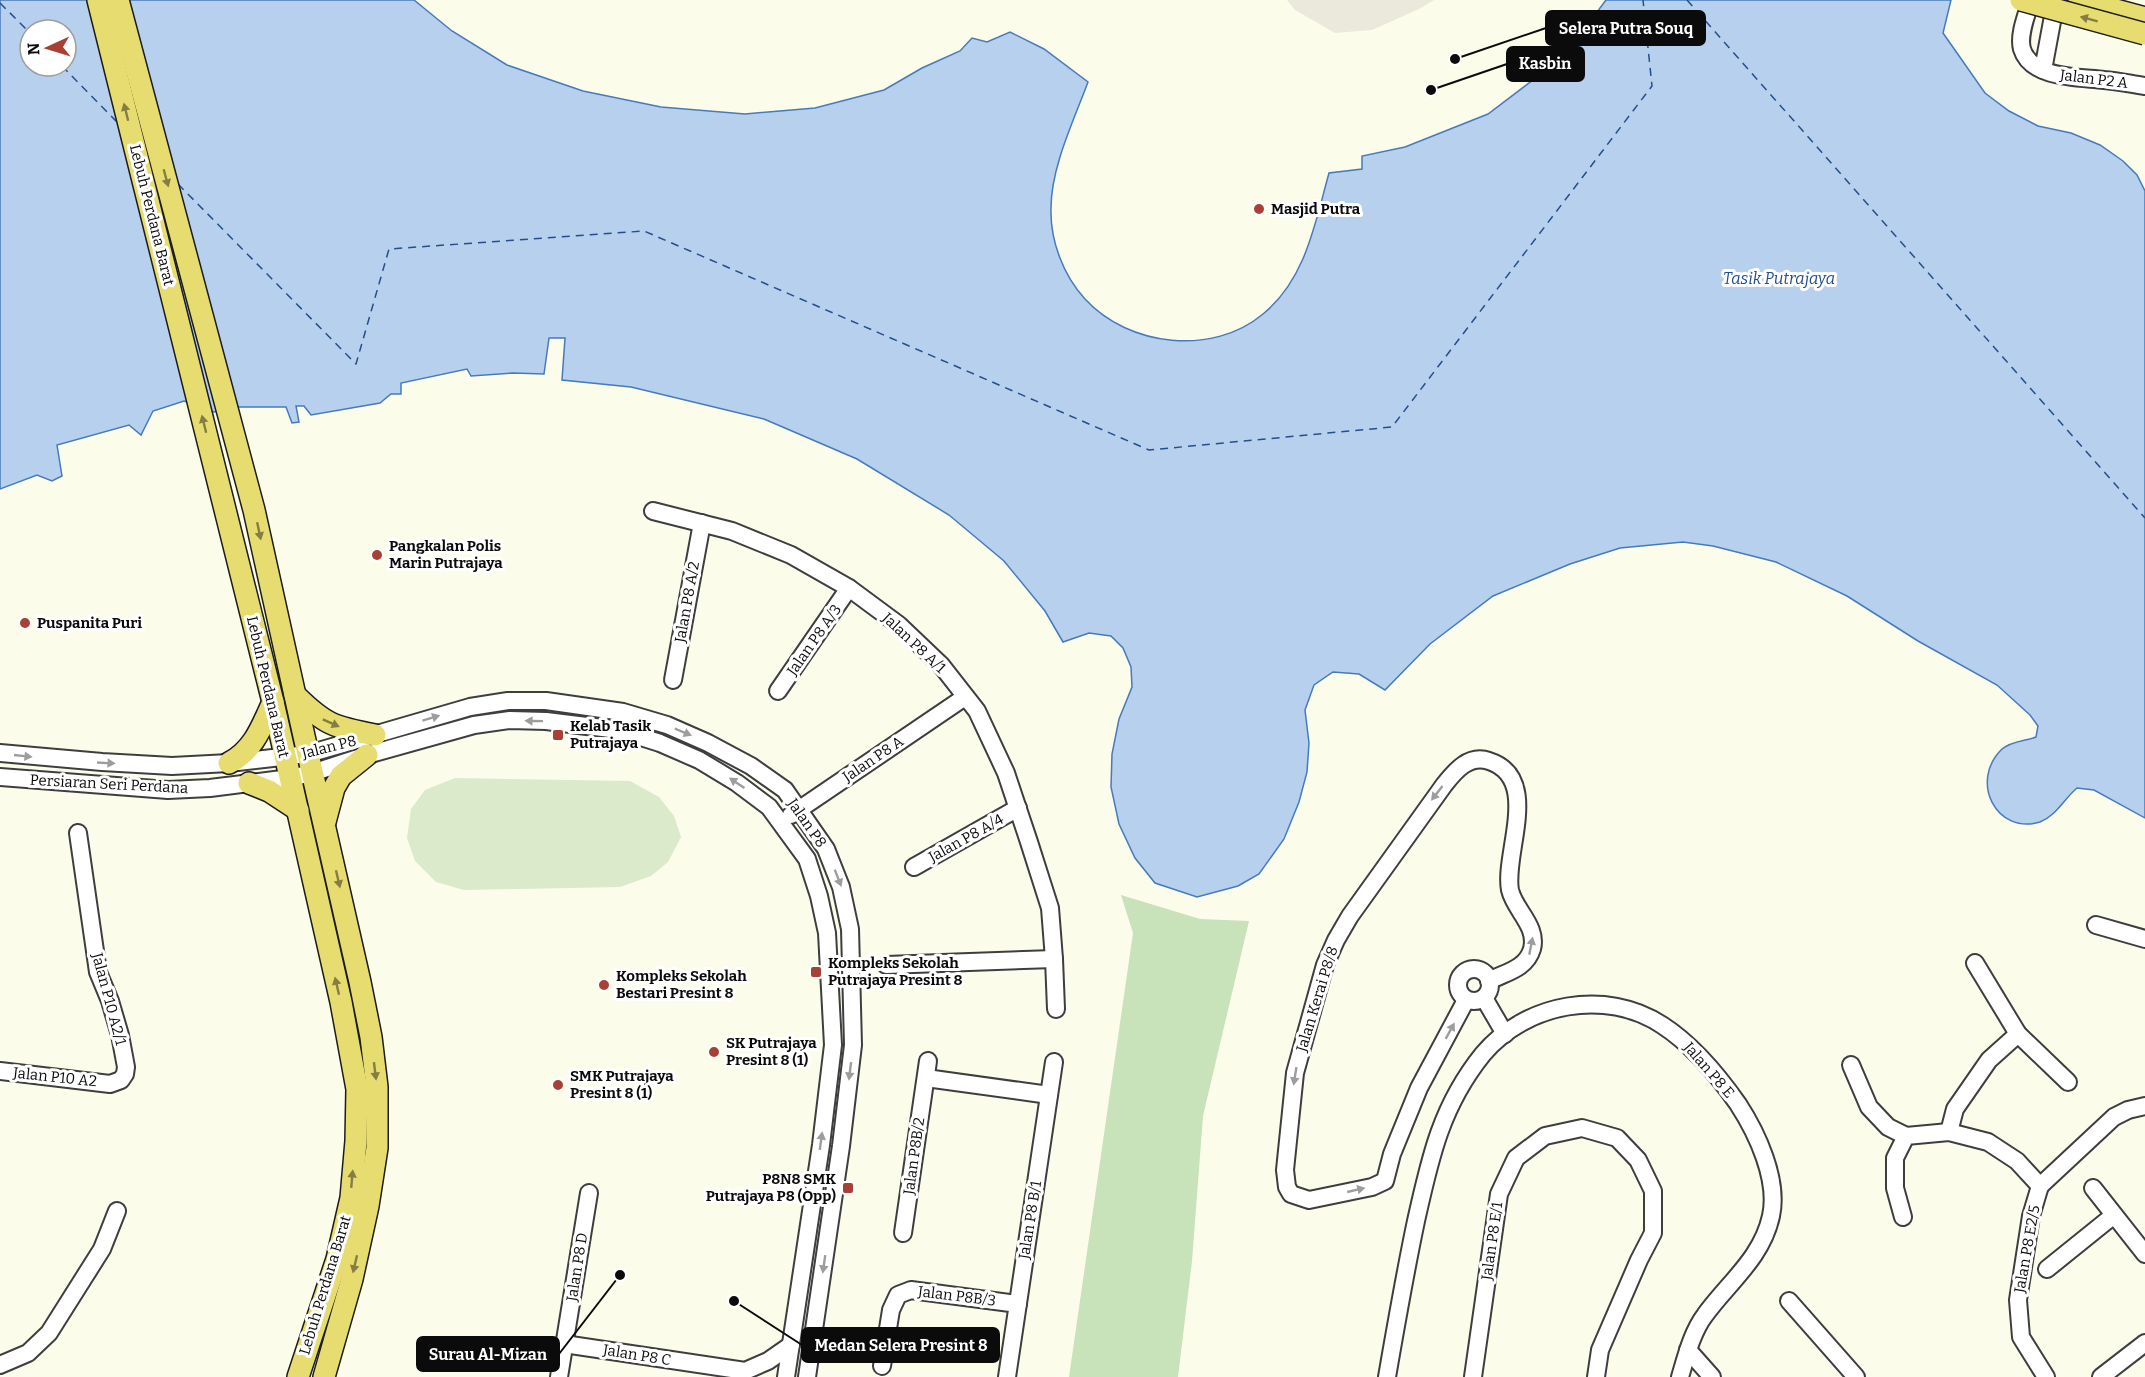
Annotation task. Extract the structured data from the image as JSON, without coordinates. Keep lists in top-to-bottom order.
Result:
{
  "streets": {
    "main road": ["Lebuh Perdana Barat"],
    "street": [
      "Jalan P2 A",
      "Jalan P8 A/2",
      "Jalan P8 A/3",
      "Jalan P8 A/1",
      "Jalan P8",
      "Jalan P8 A",
      "Persiaran Seri Perdana",
      "Jalan P8 A/4",
      "Jalan P10 A2/1",
      "Jalan Kerai P8/8",
      "Jalan P8 E",
      "Jalan P10 A2",
      "Jalan P8B/2",
      "Jalan P8 B/1",
      "Jalan P8 E/1",
      "Jalan P8 E2/5",
      "Jalan P8 D",
      "Jalan P8B/3",
      "Jalan P8 C"
    ]
  },
  "crossings": [
    ["Lebuh Perdana Barat", "Jalan P8"],
    ["Lebuh Perdana Barat", "Persiaran Seri Perdana"],
    ["Jalan P8 A/2", "Jalan P8 A/1"],
    ["Jalan P8 A/3", "Jalan P8 A/1"],
    ["Jalan P8 A/1", "Jalan P8 A"],
    ["Jalan P8 A/1", "Jalan P8 A/4"],
    ["Jalan P8", "Jalan P8 A"],
    ["Jalan P8", "Persiaran Seri Perdana"],
    ["Jalan P8", "Jalan P8 C"],
    ["Jalan P10 A2/1", "Jalan P10 A2"],
    ["Jalan P8 B/1", "Jalan P8B/3"],
    ["Jalan P8 D", "Jalan P8 C"]
  ],
  "water": ["Tasik Putrajaya"],
  "places": {
    "other": [
      "Selera Putra Souq",
      "Kasbin",
      "Masjid Putra",
      "Pangkalan Polis Marin Putrajaya",
      "Puspanita Puri",
      "Kompleks Sekolah Bestari Presint 8",
      "SK Putrajaya Presint 8 (1)",
      "SMK Putrajaya Presint 8 (1)",
      "Surau Al-Mizan",
      "Medan Selera Presint 8"
    ],
    "transit": ["Kelab Tasik Putrajaya", "Kompleks Sekolah Putrajaya Presint 8", "P8N8 SMK Putrajaya P8 (Opp)"]
  },
  "north": "left"
}
